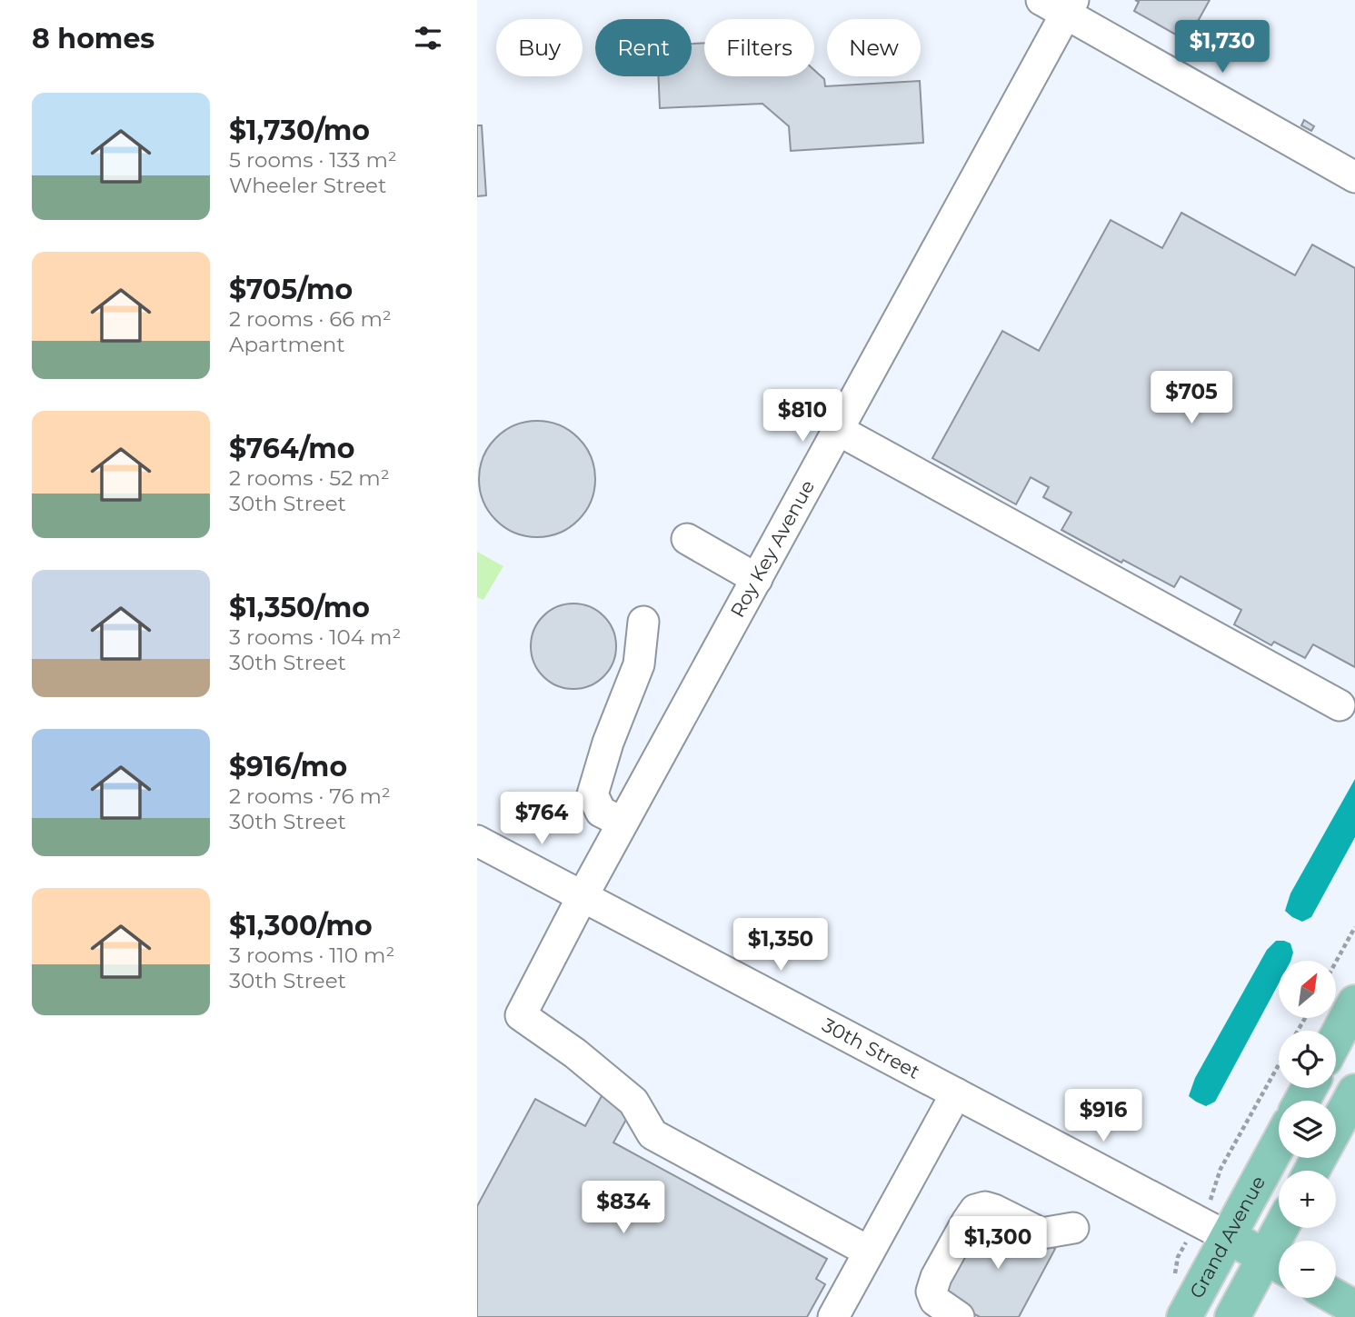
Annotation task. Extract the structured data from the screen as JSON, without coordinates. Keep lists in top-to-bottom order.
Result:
{
  "streets": {
    "main road": ["30th Street", "Grand Avenue"],
    "street": ["Roy Key Avenue"]
  },
  "crossings": [
    ["Roy Key Avenue", "30th Street"],
    ["30th Street", "Grand Avenue"]
  ],
  "north": "top right",
  "page": {
    "heading": "8 homes",
    "chip": [
      "Buy",
      "Rent",
      "Filters",
      "New"
    ],
    "price": [
      "$1,730",
      "$705",
      "$810",
      "$764",
      "$1,350",
      "$916",
      "$834",
      "$1,300"
    ],
    "list": [
      {
        "name": "$1,730/mo",
        "note": "5 rooms · 133 m² · Wheeler Street"
      },
      {
        "name": "$705/mo",
        "note": "2 rooms · 66 m² · Apartment"
      },
      {
        "name": "$764/mo",
        "note": "2 rooms · 52 m² · 30th Street"
      },
      {
        "name": "$1,350/mo",
        "note": "3 rooms · 104 m² · 30th Street"
      },
      {
        "name": "$916/mo",
        "note": "2 rooms · 76 m² · 30th Street"
      },
      {
        "name": "$1,300/mo",
        "note": "3 rooms · 110 m² · 30th Street"
      }
    ],
    "map_buttons": ["+", "−"]
  }
}
